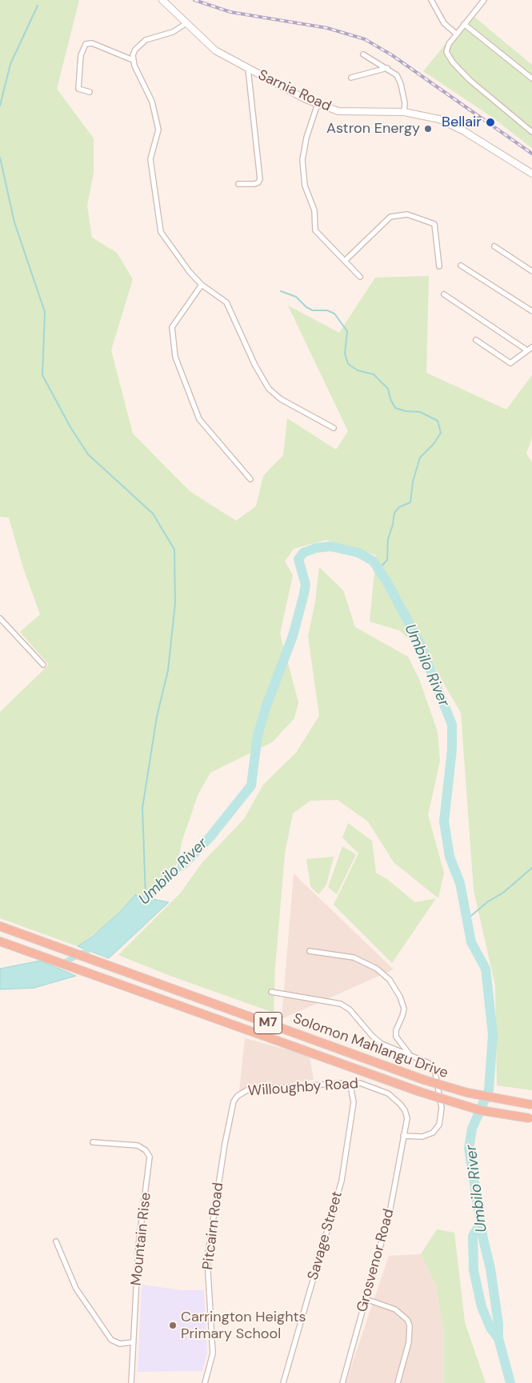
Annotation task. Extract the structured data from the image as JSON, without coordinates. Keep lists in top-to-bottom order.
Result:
{
  "streets": {
    "highway": ["M7", "Solomon Mahlangu Drive"],
    "main road": ["Sarnia Road"],
    "street": [
      "Willoughby Road",
      "Pitcairn Road",
      "Savage Street",
      "Mountain Rise",
      "Grosvenor Road"
    ]
  },
  "crossings": [
    ["Willoughby Road", "Pitcairn Road"],
    ["Willoughby Road", "Savage Street"],
    ["Willoughby Road", "Grosvenor Road"]
  ],
  "water": ["Umbilo River"],
  "places": ["Bellair", "Astron Energy", "Carrington Heights Primary School"]
}
